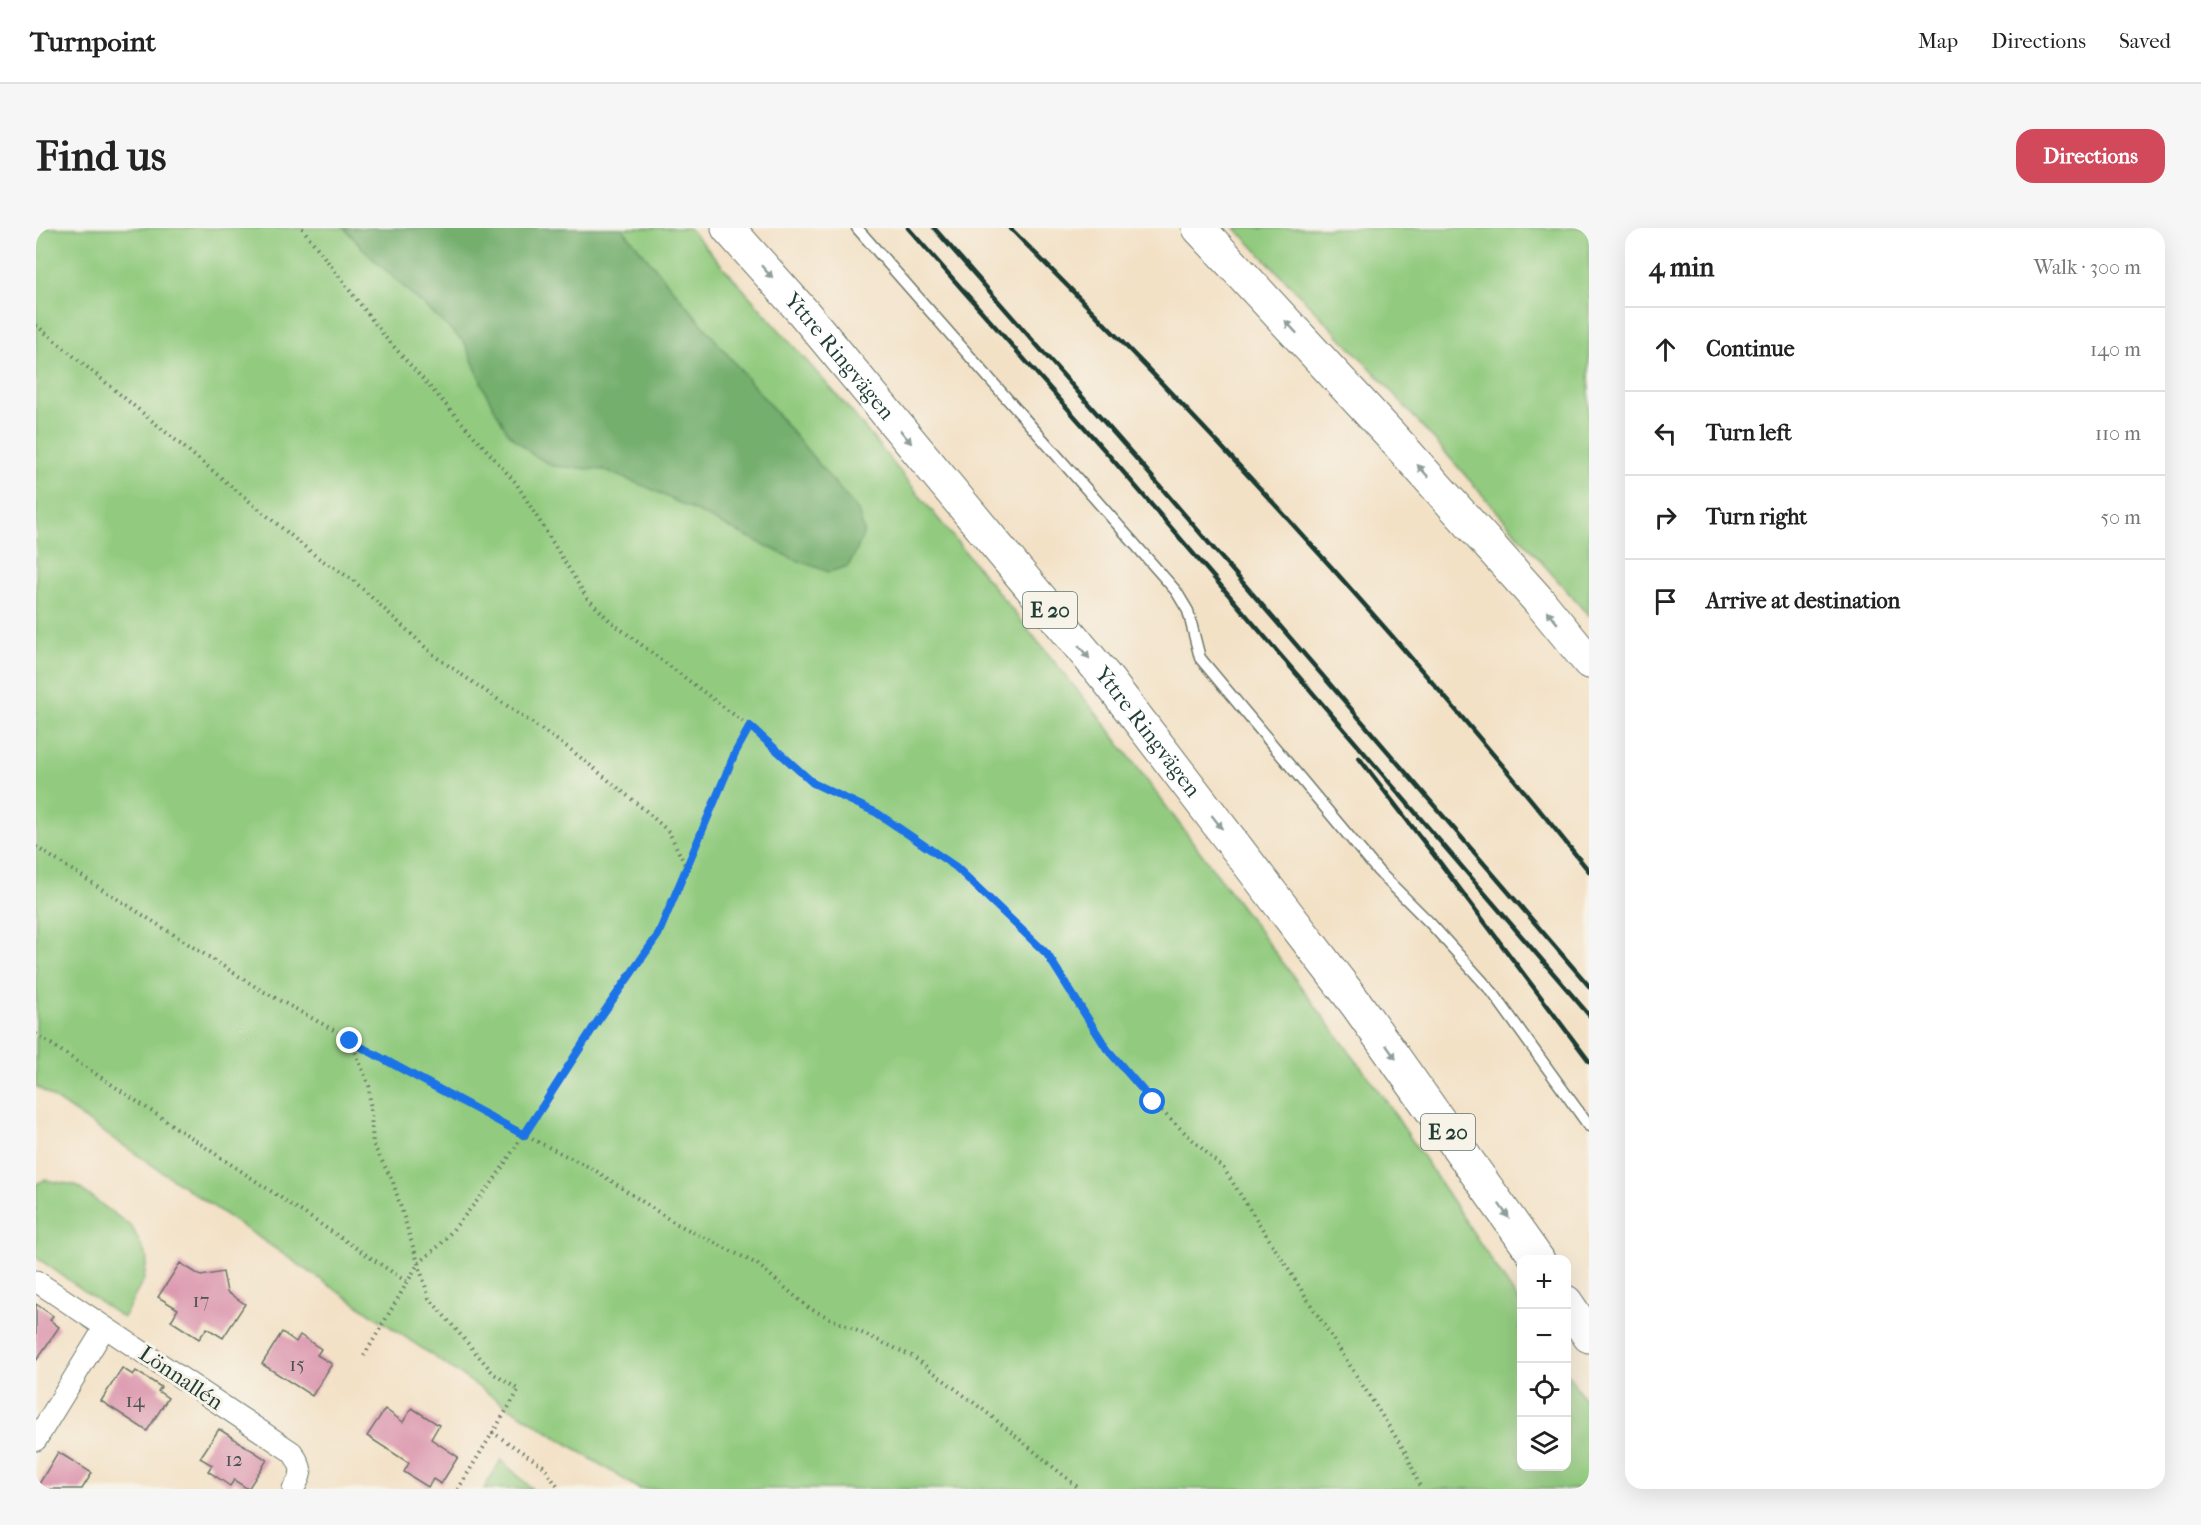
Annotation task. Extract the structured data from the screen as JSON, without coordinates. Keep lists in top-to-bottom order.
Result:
{
  "streets": {
    "highway": ["Yttre Ringvägen", "E 20"],
    "street": ["Lönnallén"]
  },
  "one_way": ["Yttre Ringvägen"],
  "house_numbers": [
    "17",
    "15",
    "14",
    "12"
  ],
  "page": {
    "header": "Turnpoint",
    "nav": ["Map", "Directions", "Saved"],
    "buttons": "Directions",
    "title": "Find us",
    "heading": ["4 min", "Walk · 300 m"],
    "list": [
      ["Continue", "140 m"],
      ["Turn left", "110 m"],
      ["Turn right", "50 m"],
      "Arrive at destination"
    ],
    "map_buttons": ["+", "−"]
  }
}
